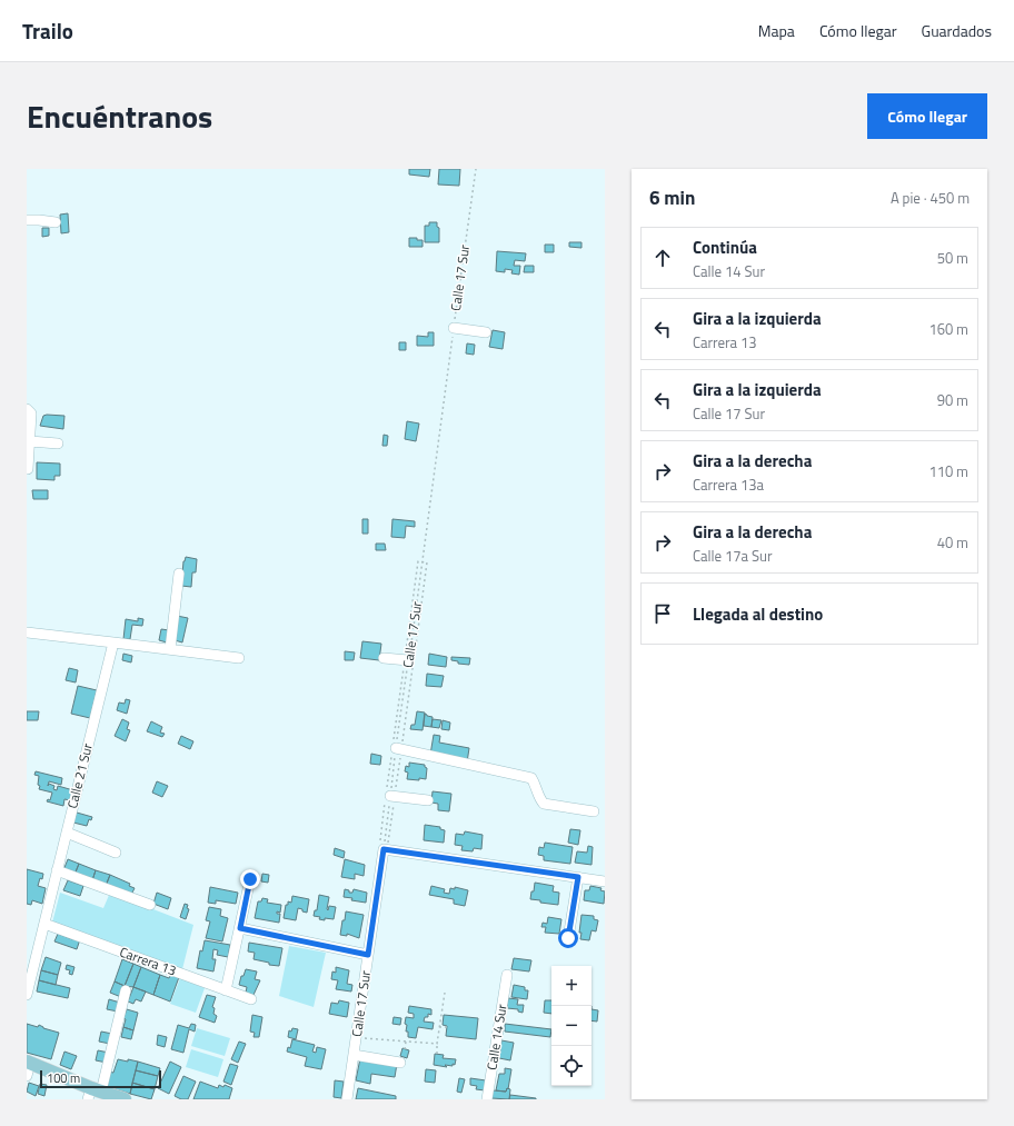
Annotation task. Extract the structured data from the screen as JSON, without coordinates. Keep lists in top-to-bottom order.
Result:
{
  "streets": {
    "street": [
      "Calle 17 Sur",
      "Calle 21 Sur",
      "Carrera 13",
      "Calle 14 Sur"
    ]
  },
  "crossings": [
    ["Calle 21 Sur", "Carrera 13"]
  ],
  "scale_bar": "100 m",
  "page": {
    "header": "Trailo",
    "nav": ["Mapa", "Cómo llegar", "Guardados"],
    "title": "Encuéntranos",
    "buttons": "Cómo llegar",
    "heading": ["6 min", "A pie · 450 m"],
    "list": [
      ["Continúa", "Calle 14 Sur", "50 m"],
      ["Gira a la izquierda", "Carrera 13", "160 m"],
      ["Gira a la izquierda", "Calle 17 Sur", "90 m"],
      ["Gira a la derecha", "Carrera 13a", "110 m"],
      ["Gira a la derecha", "Calle 17a Sur", "40 m"],
      "Llegada al destino"
    ],
    "map_buttons": ["+", "−"],
    "scale": "100 m"
  }
}
